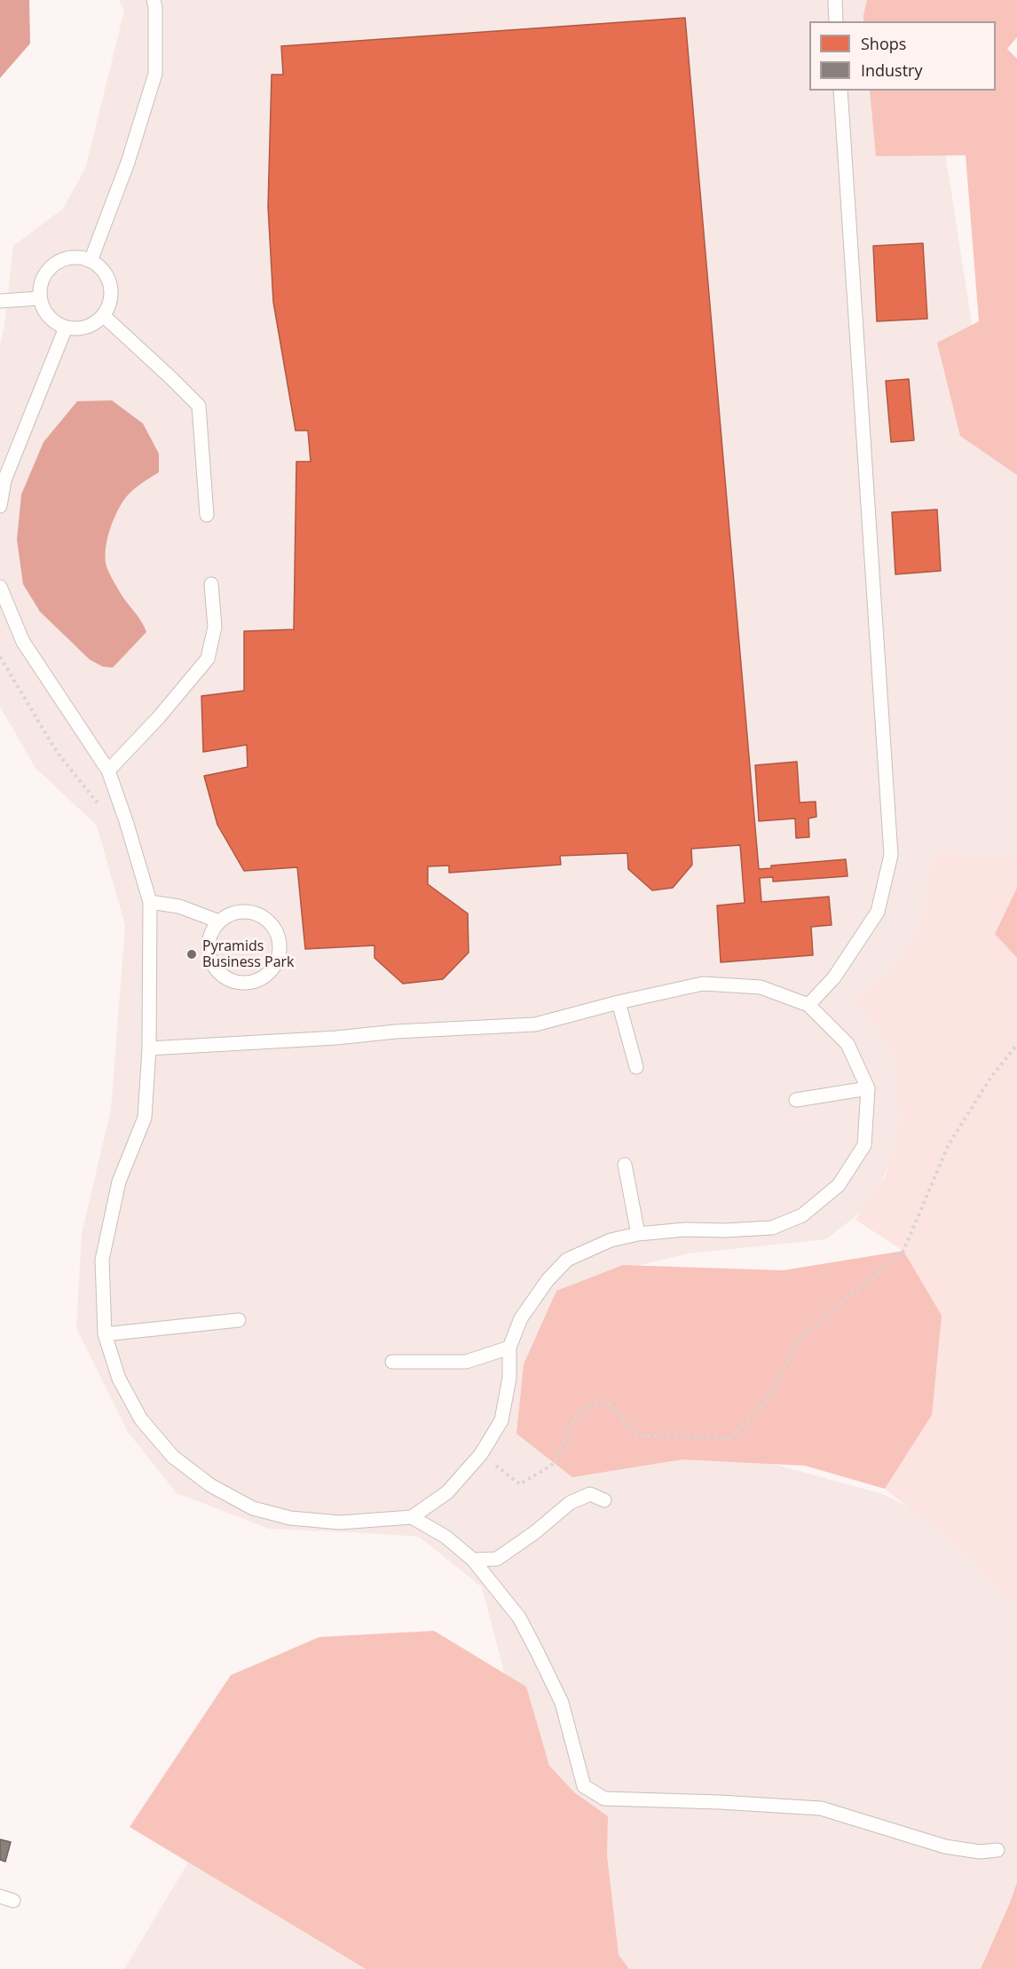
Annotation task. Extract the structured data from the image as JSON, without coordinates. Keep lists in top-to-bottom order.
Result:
{
  "places": ["Pyramids Business Park"],
  "legend": ["Shops", "Industry"]
}
